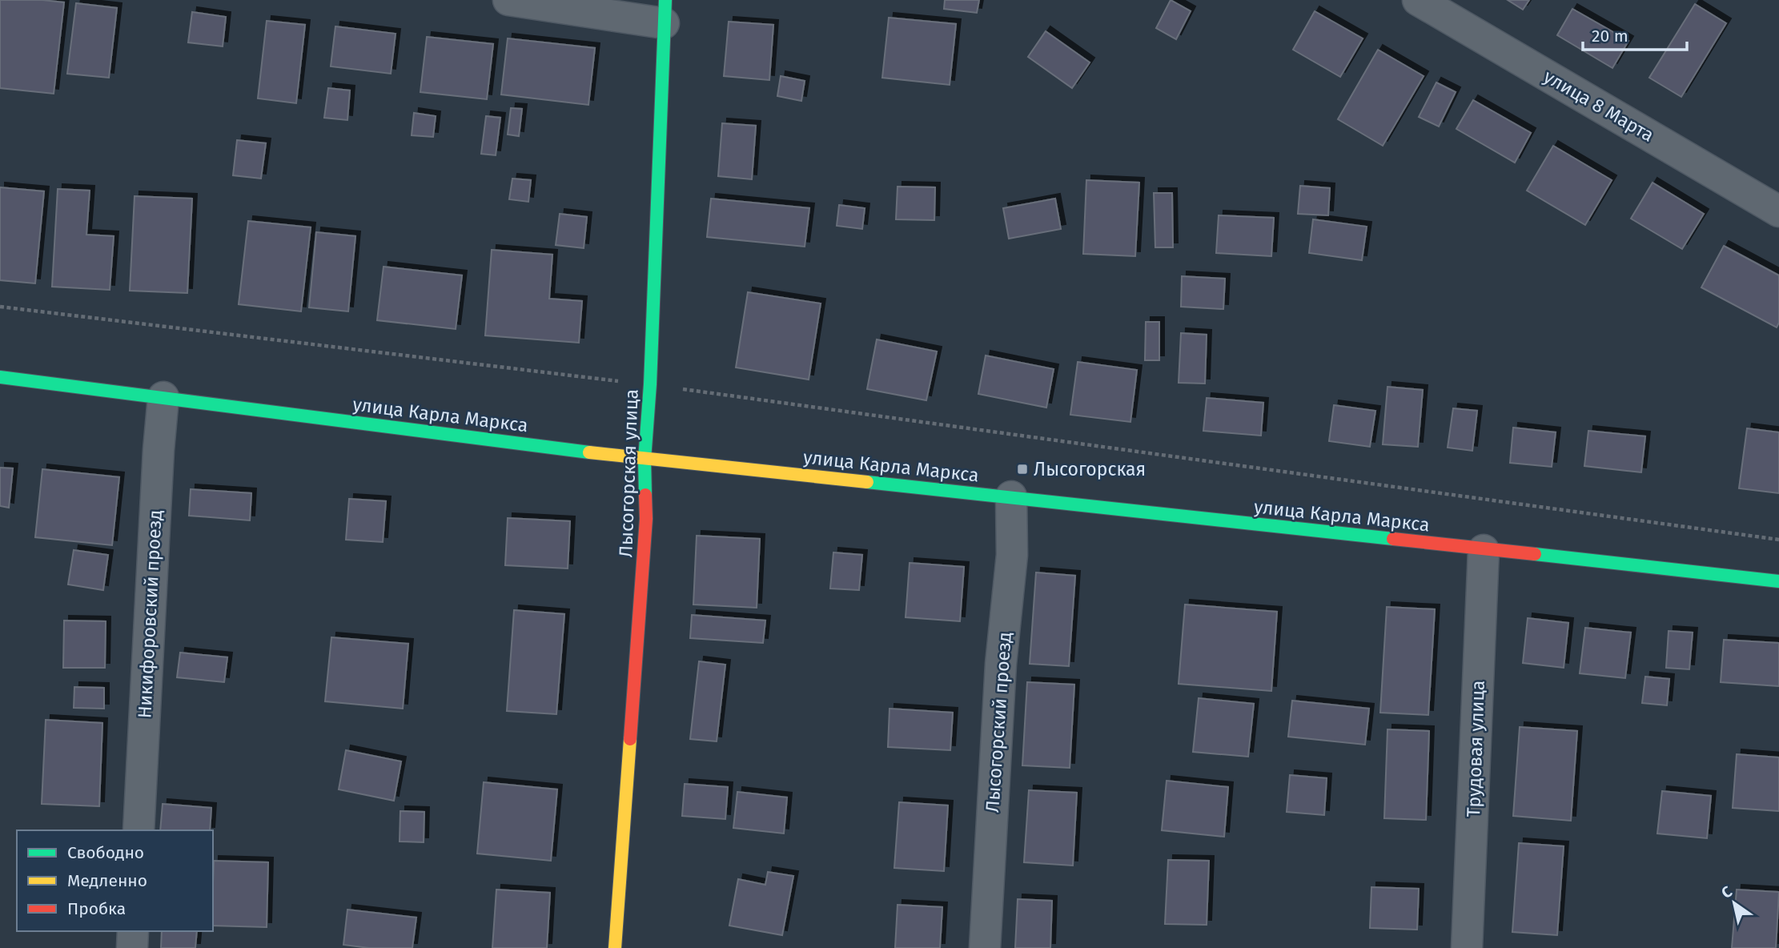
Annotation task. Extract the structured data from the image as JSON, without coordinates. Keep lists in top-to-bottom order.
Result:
{
  "streets": {
    "main road": ["улица Карла Маркса", "Лысогорская улица"],
    "street": [
      "улица 8 Марта",
      "Никифоровский проезд",
      "Лысогорский проезд",
      "Трудовая улица"
    ]
  },
  "crossings": [
    ["улица Карла Маркса", "Лысогорская улица"],
    ["улица Карла Маркса", "Никифоровский проезд"],
    ["улица Карла Маркса", "Лысогорский проезд"],
    ["улица Карла Маркса", "Трудовая улица"]
  ],
  "places": {
    "transit": ["Лысогорская"]
  },
  "legend": ["Свободно", "Медленно", "Пробка"],
  "scale_bar": "20 m",
  "north": "top left"
}
